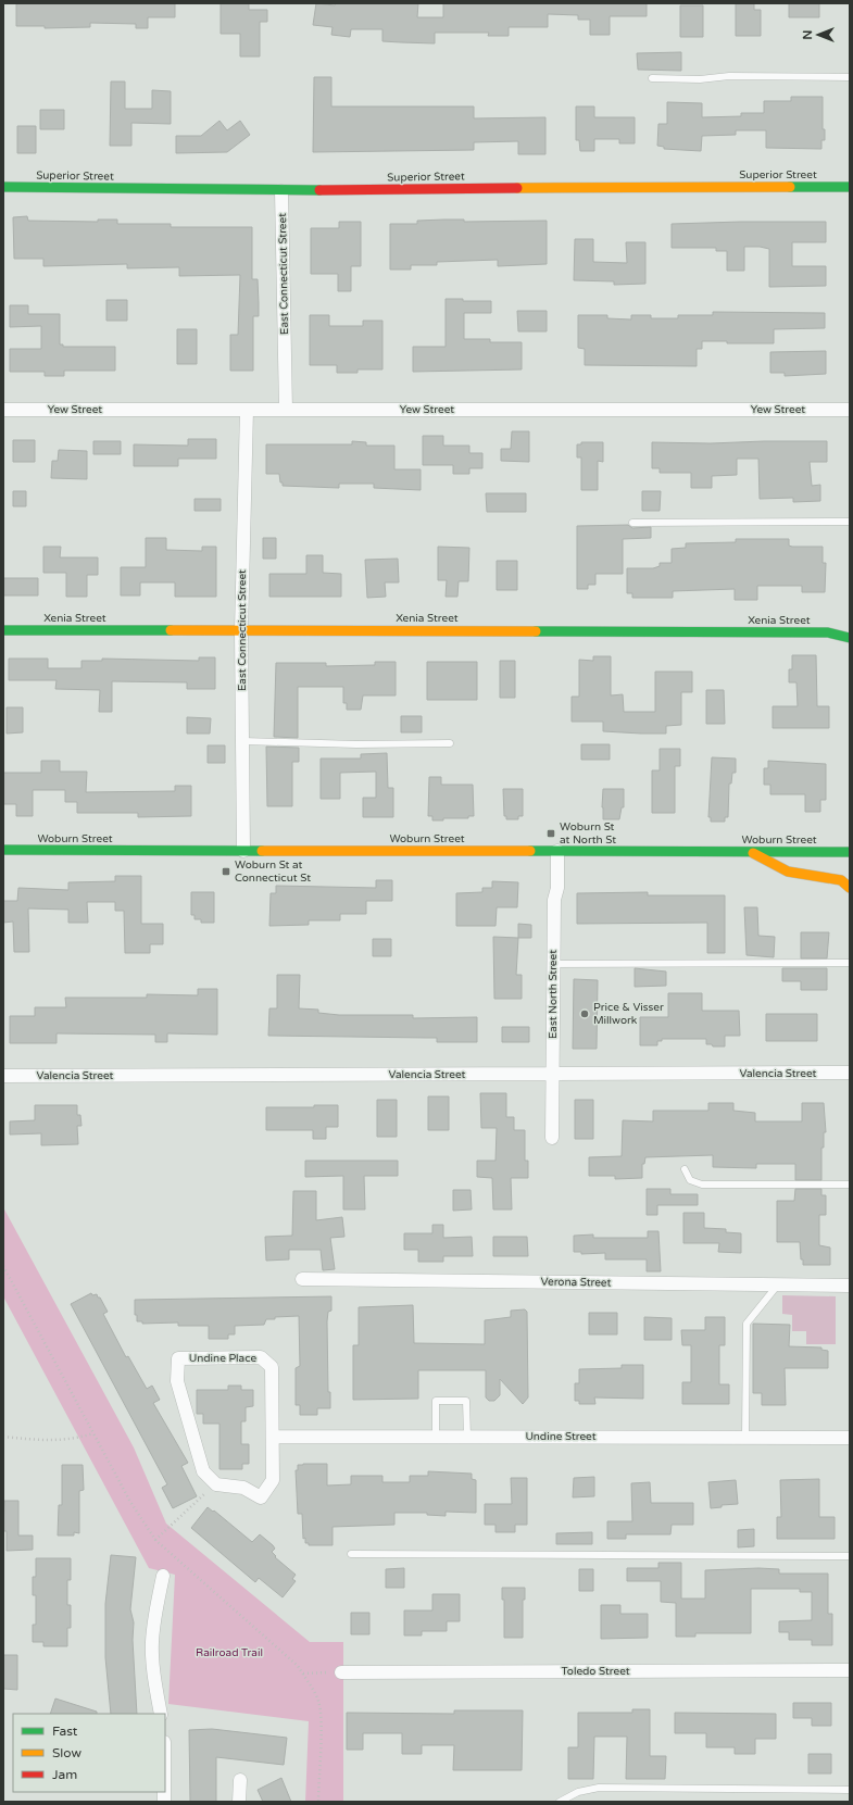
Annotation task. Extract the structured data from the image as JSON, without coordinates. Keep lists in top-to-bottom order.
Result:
{
  "streets": {
    "street": [
      "Superior Street",
      "East Connecticut Street",
      "Yew Street",
      "Xenia Street",
      "Woburn Street",
      "East North Street",
      "Valencia Street",
      "Verona Street",
      "Undine Place",
      "Undine Street",
      "Toledo Street"
    ]
  },
  "crossings": [
    ["Superior Street", "East Connecticut Street"],
    ["East Connecticut Street", "Yew Street"],
    ["East Connecticut Street", "Xenia Street"],
    ["East Connecticut Street", "Woburn Street"],
    ["Woburn Street", "East North Street"],
    ["East North Street", "Valencia Street"],
    ["Undine Place", "Undine Street"]
  ],
  "parks": ["Railroad Trail"],
  "places": {
    "transit": ["Woburn St at North St", "Woburn St at Connecticut St"],
    "other": ["Price & Visser Millwork"]
  },
  "legend": ["Fast", "Slow", "Jam"],
  "north": "left"
}
